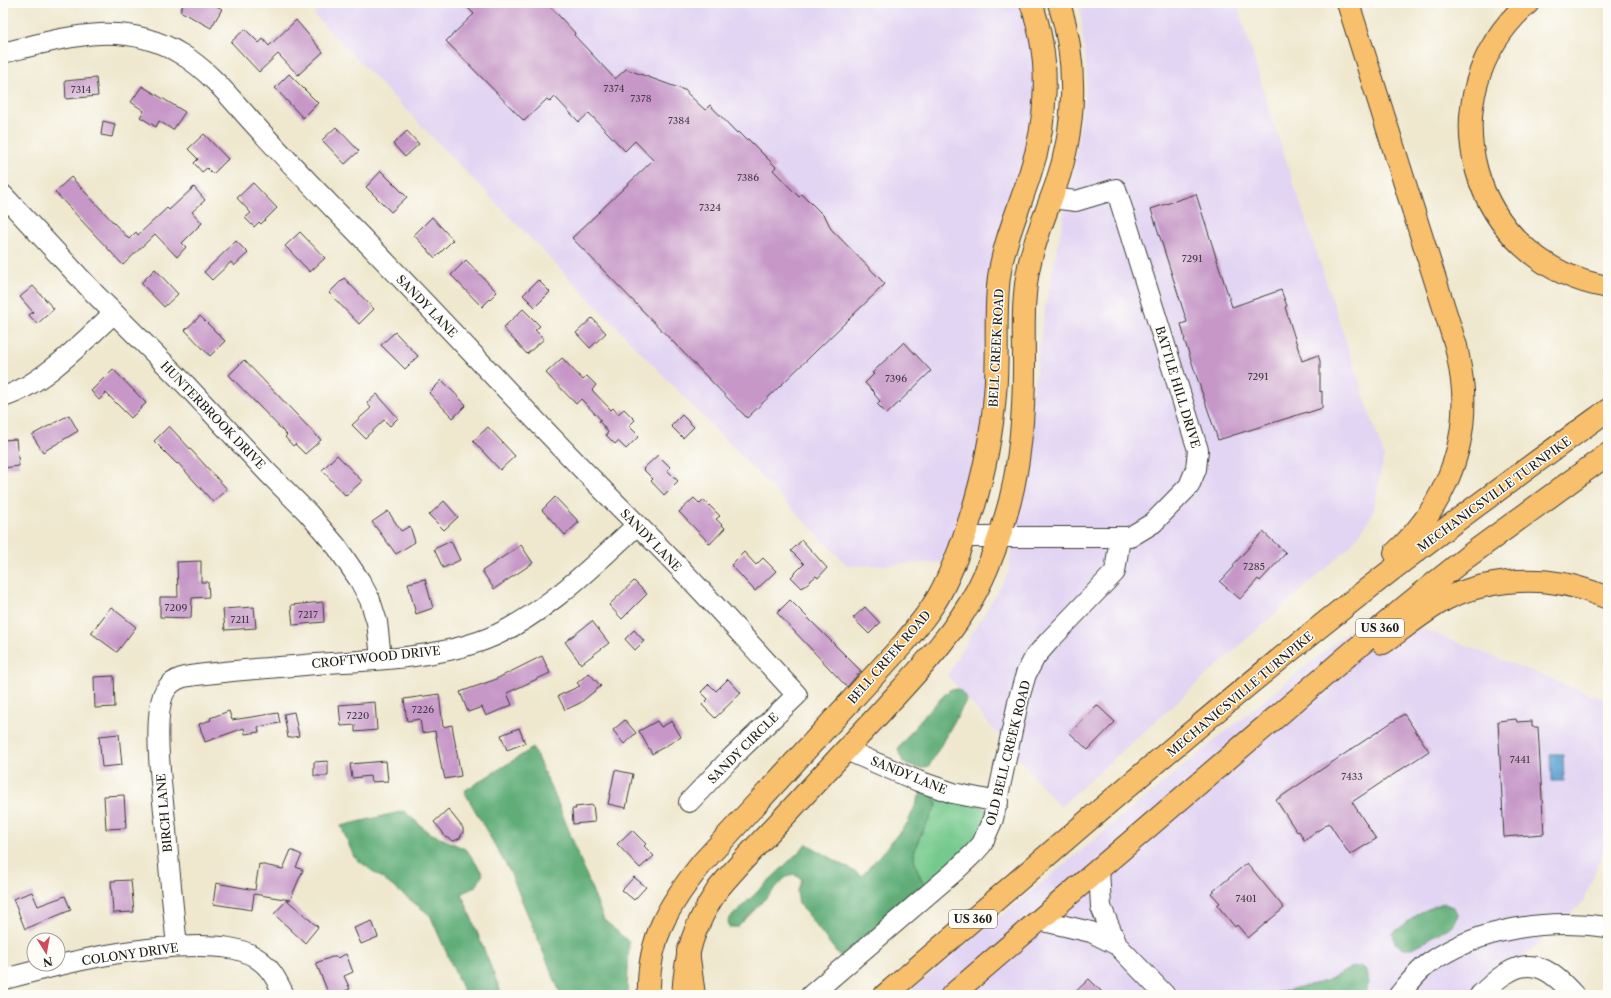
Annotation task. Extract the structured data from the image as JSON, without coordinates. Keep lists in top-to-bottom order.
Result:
{
  "streets": {
    "main road": ["BELL CREEK ROAD", "MECHANICSVILLE TURNPIKE", "US 360"],
    "street": [
      "SANDY LANE",
      "BATTLE HILL DRIVE",
      "HUNTERBROOK DRIVE",
      "CROFTWOOD DRIVE",
      "SANDY CIRCLE",
      "OLD BELL CREEK ROAD",
      "BIRCH LANE",
      "COLONY DRIVE"
    ]
  },
  "crossings": [
    ["SANDY LANE", "CROFTWOOD DRIVE"],
    ["SANDY LANE", "SANDY CIRCLE"],
    ["SANDY LANE", "OLD BELL CREEK ROAD"],
    ["BELL CREEK ROAD", "BATTLE HILL DRIVE"],
    ["BATTLE HILL DRIVE", "OLD BELL CREEK ROAD"],
    ["HUNTERBROOK DRIVE", "CROFTWOOD DRIVE"],
    ["CROFTWOOD DRIVE", "BIRCH LANE"],
    ["BIRCH LANE", "COLONY DRIVE"]
  ],
  "house_numbers": [
    "7374",
    "7314",
    "7378",
    "7384",
    "7386",
    "7324",
    "7291",
    "7291",
    "7396",
    "7285",
    "7209",
    "7217",
    "7211",
    "7226",
    "7220",
    "7441",
    "7433",
    "7401"
  ],
  "north": "bottom"
}
